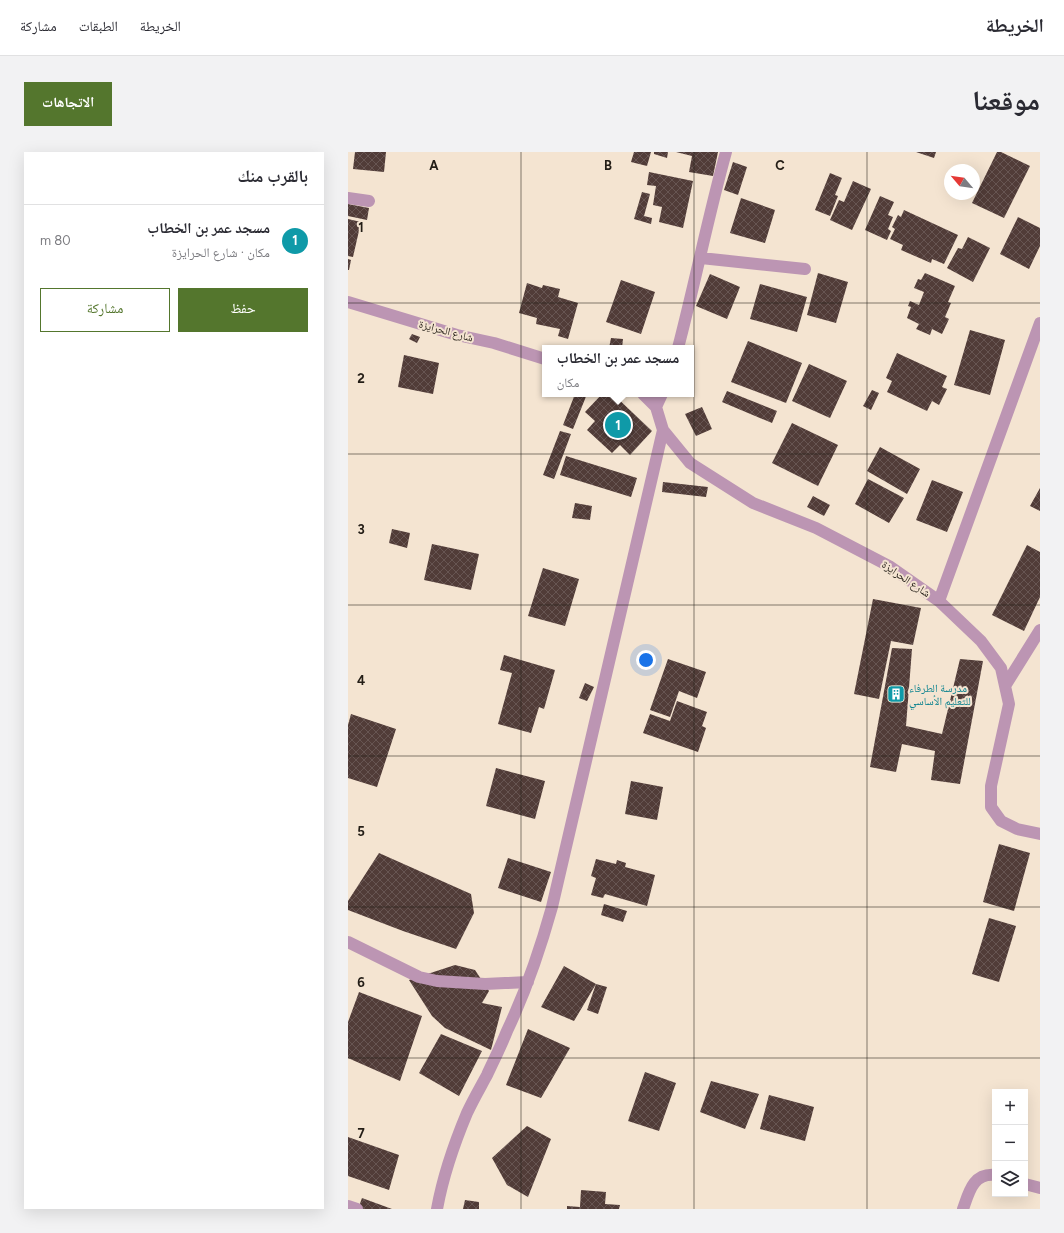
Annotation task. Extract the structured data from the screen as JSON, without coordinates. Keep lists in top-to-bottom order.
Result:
{
  "streets": {
    "street": ["شارع الحرايزة"]
  },
  "places": {
    "building": ["مدرسة الطرفاء للتعليم الأساسي"]
  },
  "north": "top left",
  "page": {
    "header": "الخريطة",
    "nav": ["الخريطة", "الطبقات", "مشاركة"],
    "title": "موقعنا",
    "buttons": [
      "الاتجاهات",
      ["حفظ", "مشاركة"]
    ],
    "heading": "بالقرب منك",
    "list": [
      {
        "mark": "1",
        "name": "مسجد عمر بن الخطاب",
        "note": "مكان · شارع الحرايزة",
        "value": "80 m"
      }
    ],
    "popup": ["مسجد عمر بن الخطاب", "مكان"],
    "pins": "1",
    "map_buttons": ["+", "−"]
  },
  "grid": {
    "columns": ["A", "B", "C"],
    "rows": [
      "1",
      "2",
      "3",
      "4",
      "5",
      "6",
      "7"
    ]
  }
}
